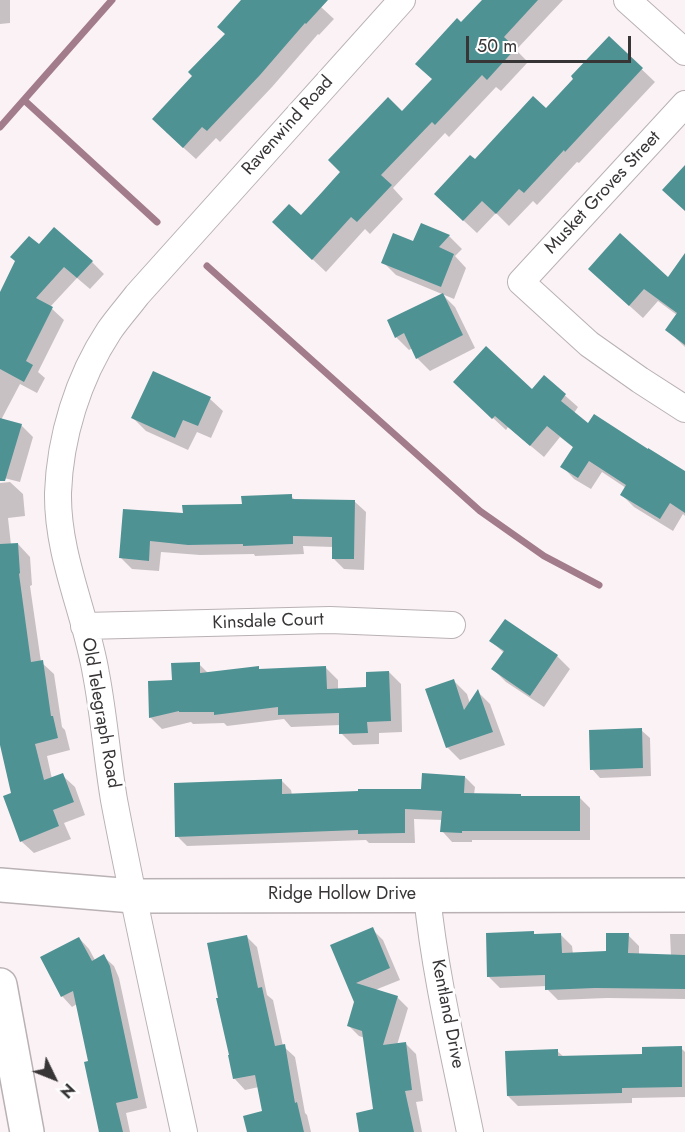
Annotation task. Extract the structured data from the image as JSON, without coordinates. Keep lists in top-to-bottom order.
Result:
{
  "streets": {
    "street": [
      "Ravenwind Road",
      "Musket Groves Street",
      "Kinsdale Court",
      "Old Telegraph Road",
      "Ridge Hollow Drive",
      "Kentland Drive"
    ]
  },
  "crossings": [
    ["Ravenwind Road", "Old Telegraph Road"],
    ["Kinsdale Court", "Old Telegraph Road"],
    ["Old Telegraph Road", "Ridge Hollow Drive"],
    ["Ridge Hollow Drive", "Kentland Drive"]
  ],
  "scale_bar": "50 m",
  "north": "bottom right"
}
